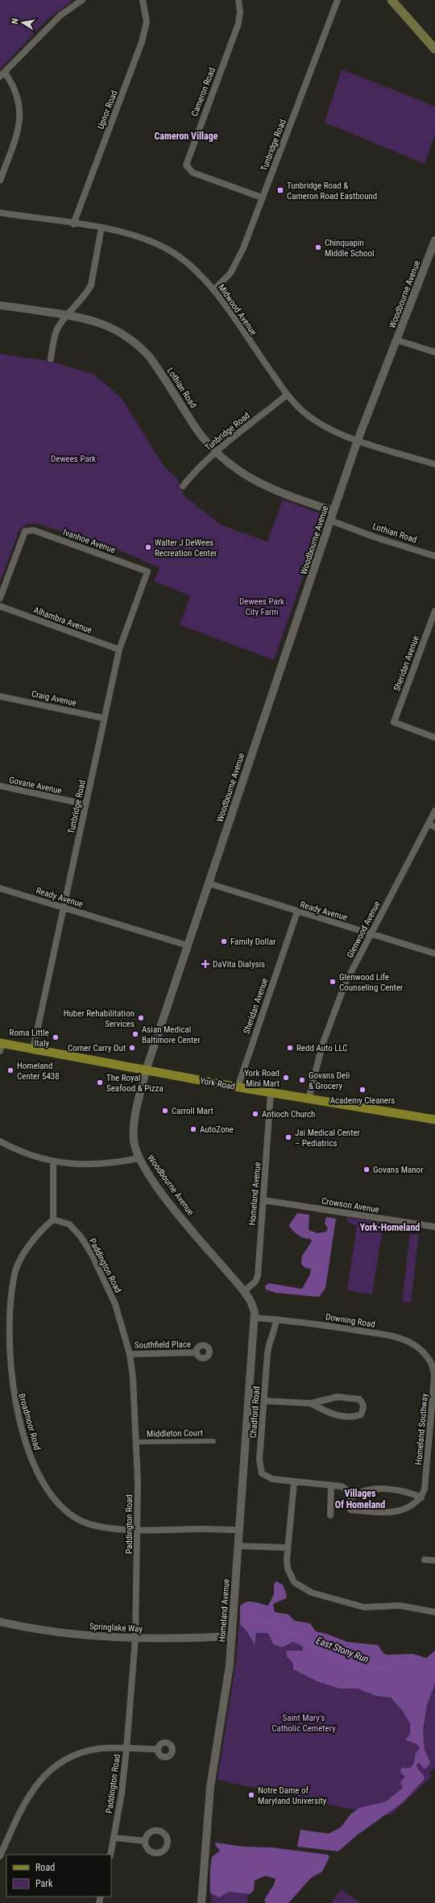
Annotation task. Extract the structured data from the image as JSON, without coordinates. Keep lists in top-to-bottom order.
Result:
{
  "streets": {
    "main road": ["York Road"],
    "street": [
      "Cameron Road",
      "Upnor Road",
      "Tunbridge Road",
      "Woodbourne Avenue",
      "Midwood Avenue",
      "Lothian Road",
      "Ivanhoe Avenue",
      "Alhambra Avenue",
      "Sheridan Avenue",
      "Craig Avenue",
      "Govane Avenue",
      "Ready Avenue",
      "Glenwood Avenue",
      "Homeland Avenue",
      "Crowson Avenue",
      "Paddington Road",
      "Downing Road",
      "Southfield Place",
      "Chadford Road",
      "Broadmoor Road",
      "Homeland Southway",
      "Middleton Court",
      "Springlake Way"
    ]
  },
  "crossings": [
    ["Cameron Road", "Tunbridge Road"],
    ["Upnor Road", "Midwood Avenue"],
    ["Tunbridge Road", "Midwood Avenue"],
    ["Tunbridge Road", "Lothian Road"],
    ["Tunbridge Road", "Ivanhoe Avenue"],
    ["Tunbridge Road", "Alhambra Avenue"],
    ["Tunbridge Road", "Craig Avenue"],
    ["Tunbridge Road", "Govane Avenue"],
    ["Tunbridge Road", "Ready Avenue"],
    ["Tunbridge Road", "York Road"],
    ["Woodbourne Avenue", "Midwood Avenue"],
    ["Woodbourne Avenue", "Lothian Road"],
    ["Woodbourne Avenue", "Ready Avenue"],
    ["Woodbourne Avenue", "York Road"],
    ["Woodbourne Avenue", "Homeland Avenue"],
    ["Woodbourne Avenue", "Downing Road"],
    ["Sheridan Avenue", "Ready Avenue"],
    ["Sheridan Avenue", "York Road"],
    ["Ready Avenue", "Glenwood Avenue"],
    ["Glenwood Avenue", "York Road"],
    ["York Road", "Homeland Avenue"],
    ["Homeland Avenue", "Crowson Avenue"],
    ["Homeland Avenue", "Downing Road"],
    ["Homeland Avenue", "Broadmoor Road"],
    ["Homeland Avenue", "Springlake Way"],
    ["Paddington Road", "Southfield Place"],
    ["Paddington Road", "Broadmoor Road"],
    ["Paddington Road", "Middleton Court"],
    ["Paddington Road", "Springlake Way"],
    ["Downing Road", "Chadford Road"],
    ["Downing Road", "Homeland Southway"]
  ],
  "districts": ["Cameron Village", "York-Homeland", "Villages Of Homeland"],
  "water": ["East Stony Run"],
  "parks": ["Dewees Park", "Dewees Park City Farm", "Saint Mary's Catholic Cemetery"],
  "places": {
    "transit": ["Tunbridge Road & Cameron Road Eastbound"],
    "other": [
      "Chinquapin Middle School",
      "Walter J DeWees Recreation Center",
      "Family Dollar",
      "Glenwood Life Counseling Center",
      "Huber Rehabilitation Services",
      "Asian Medical Baltimore Center",
      "Roma Little Italy",
      "Corner Carry Out",
      "Redd Auto LLC",
      "Homeland Center 5438",
      "York Road Mini Mart",
      "Govans Deli & Grocery",
      "The Royal Seafood & Pizza",
      "Academy Cleaners",
      "Carroll Mart",
      "Antioch Church",
      "AutoZone",
      "Jai Medical Center – Pediatrics",
      "Govans Manor",
      "Notre Dame of Maryland University"
    ],
    "health": ["DaVita Dialysis"]
  },
  "legend": ["Road", "Park"],
  "north": "left"
}
